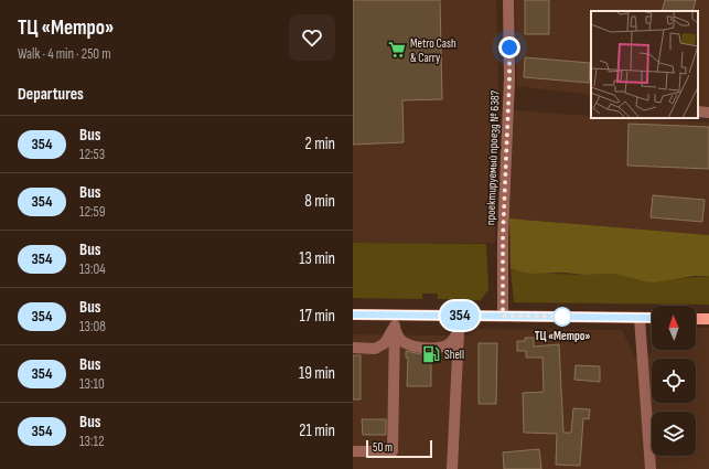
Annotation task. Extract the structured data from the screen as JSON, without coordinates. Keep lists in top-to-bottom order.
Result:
{
  "streets": {
    "street": ["проектируемый проезд № 6387"]
  },
  "places": {
    "supermarket": ["Metro Cash & Carry"],
    "other": ["ТЦ «Метро»"],
    "fuel station": ["Shell"]
  },
  "lines": ["bus line 354"],
  "scale_bar": "50 m",
  "north": "top",
  "page": {
    "heading": [
      ["ТЦ «Метро»", "Walk · 4 min · 250 m"],
      "Departures"
    ],
    "on_map": "354",
    "list": [
      {
        "mark": "354",
        "name": "Bus",
        "note": "12:53",
        "value": "2 min"
      },
      {
        "mark": "354",
        "name": "Bus",
        "note": "12:59",
        "value": "8 min"
      },
      {
        "mark": "354",
        "name": "Bus",
        "note": "13:04",
        "value": "13 min"
      },
      {
        "mark": "354",
        "name": "Bus",
        "note": "13:08",
        "value": "17 min"
      },
      {
        "mark": "354",
        "name": "Bus",
        "note": "13:10",
        "value": "19 min"
      },
      {
        "mark": "354",
        "name": "Bus",
        "note": "13:12",
        "value": "21 min"
      }
    ],
    "scale": "50 m"
  }
}
